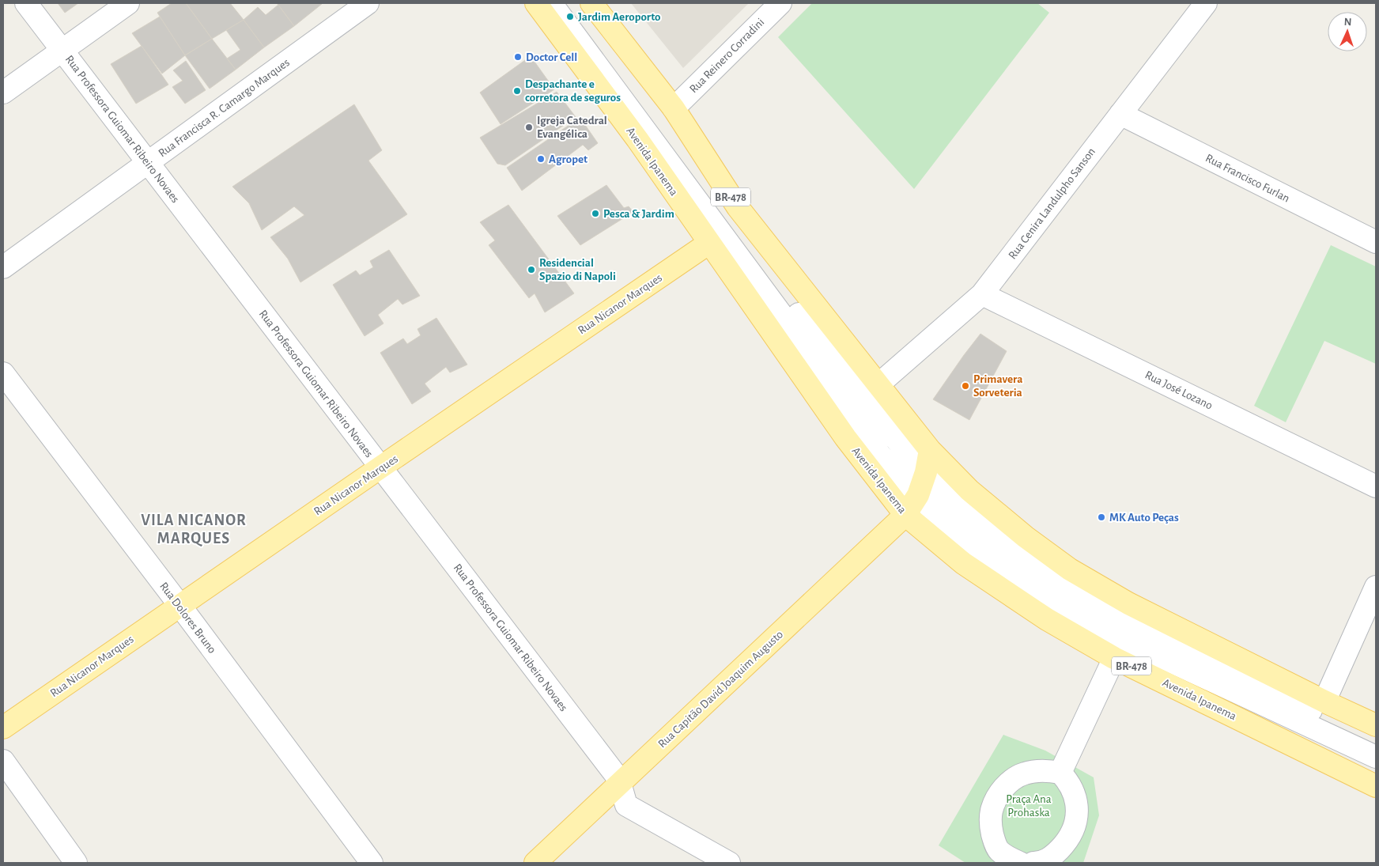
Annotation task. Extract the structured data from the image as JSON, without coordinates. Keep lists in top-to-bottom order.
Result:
{
  "streets": {
    "main road": [
      "Avenida Ipanema",
      "BR-478",
      "Rua Nicanor Marques",
      "Rua Capitão David Joaquim Augusto"
    ],
    "street": [
      "Rua Reinero Corradini",
      "Rua Francisca R. Camargo Marques",
      "Rua Professora Guiomar Ribeiro Novaes",
      "Rua Francisco Furlan",
      "Rua Cenira Landulpho Sanson",
      "Rua José Lozano",
      "Rua Dolores Bruno"
    ]
  },
  "crossings": [
    ["Rua Reinero Corradini", "BR-478"],
    ["Rua Francisca R. Camargo Marques", "Rua Professora Guiomar Ribeiro Novaes"],
    ["Rua Professora Guiomar Ribeiro Novaes", "Rua Nicanor Marques"],
    ["Rua Professora Guiomar Ribeiro Novaes", "Rua Capitão David Joaquim Augusto"],
    ["Avenida Ipanema", "Rua Nicanor Marques"],
    ["Avenida Ipanema", "Rua Capitão David Joaquim Augusto"],
    ["Rua Francisco Furlan", "Rua Cenira Landulpho Sanson"],
    ["BR-478", "Rua Cenira Landulpho Sanson"],
    ["BR-478", "Rua Capitão David Joaquim Augusto"],
    ["Rua Cenira Landulpho Sanson", "Rua José Lozano"],
    ["Rua Nicanor Marques", "Rua Dolores Bruno"]
  ],
  "districts": ["VILA NICANOR MARQUES"],
  "parks": ["Praça Ana Prohaska"],
  "places": [
    "Jardim Aeroporto",
    "Doctor Cell",
    "Despachante e corretora de seguros",
    "Igreja Catedral Evangélica",
    "Agropet",
    "Pesca & Jardim",
    "Residencial Spazio di Napoli",
    "Primavera Sorveteria",
    "MK Auto Peças"
  ],
  "north": "top"
}
